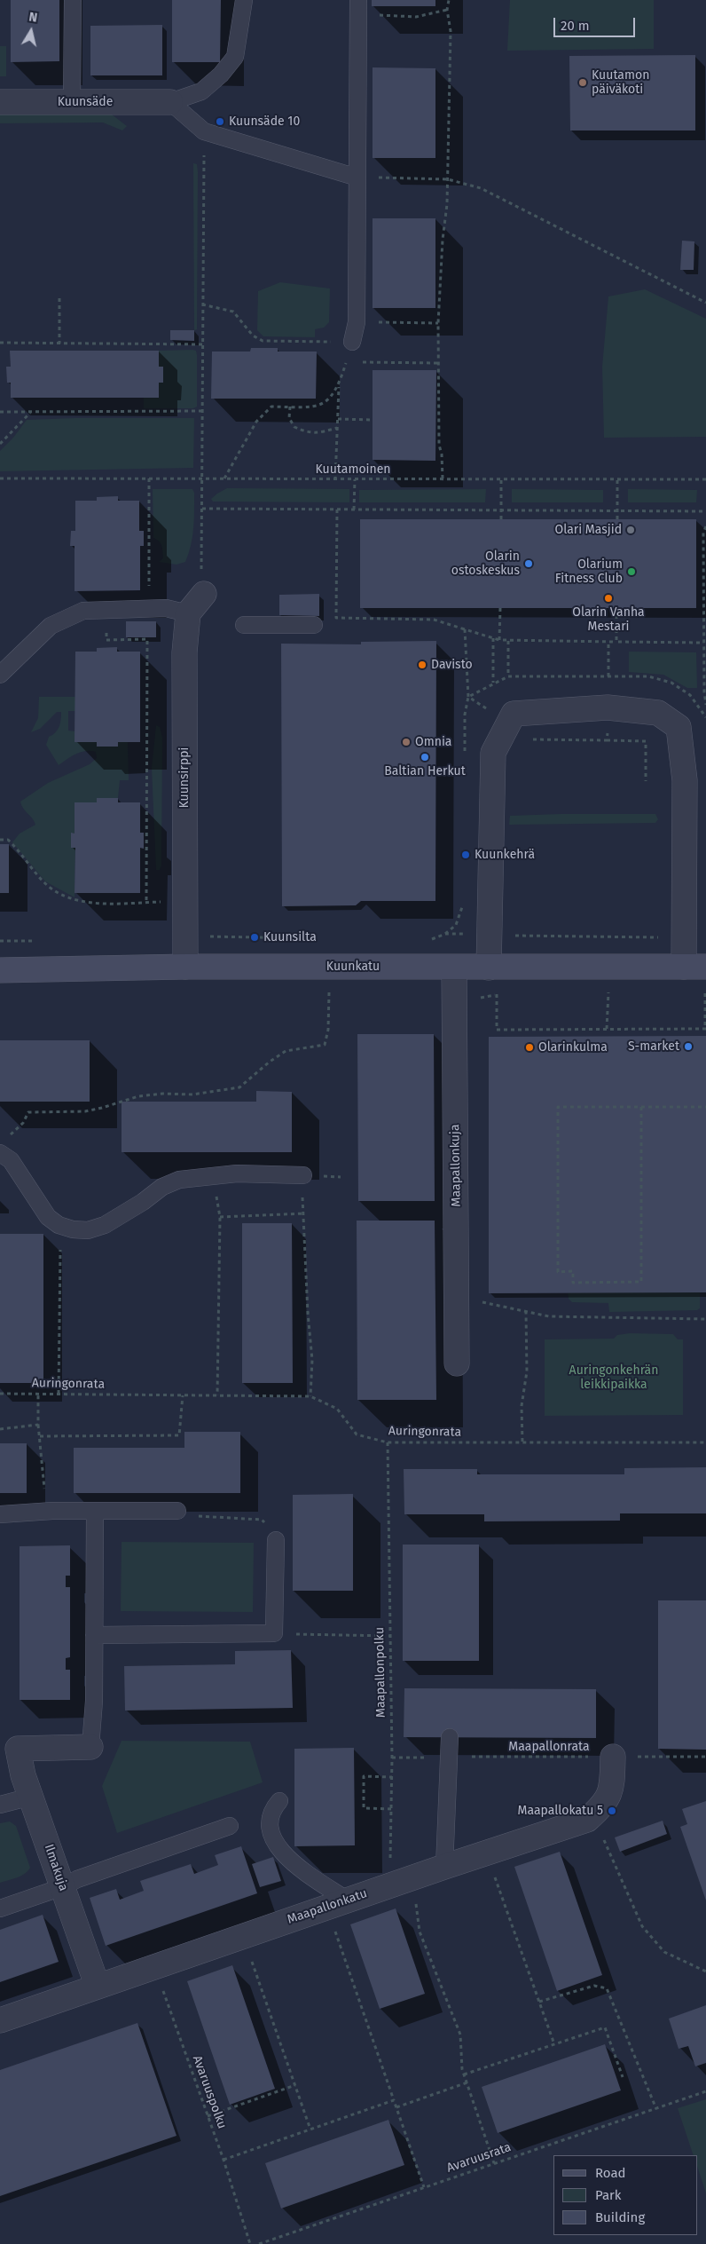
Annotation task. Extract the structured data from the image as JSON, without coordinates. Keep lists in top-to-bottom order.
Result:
{
  "streets": {
    "main road": ["Kuunkatu"],
    "street": [
      "Kuunsäde",
      "Kuunsirppi",
      "Maapallonkuja",
      "Ilmakuja",
      "Maapallonkatu"
    ],
    "path": [
      "Kuutamoinen",
      "Auringonrata",
      "Maapallonpolku",
      "Maapallonrata",
      "Avaruuspolku",
      "Avaruusrata"
    ]
  },
  "crossings": [
    ["Kuunsirppi", "Kuunkatu"],
    ["Kuunkatu", "Maapallonkuja"],
    ["Auringonrata", "Maapallonpolku"],
    ["Maapallonpolku", "Maapallonrata"],
    ["Maapallonpolku", "Maapallonkatu"],
    ["Maapallonpolku", "Avaruusrata"],
    ["Maapallonrata", "Maapallonkatu"],
    ["Ilmakuja", "Maapallonkatu"],
    ["Maapallonkatu", "Avaruuspolku"]
  ],
  "parks": ["Auringonkehrän leikkipaikka"],
  "places": [
    "Kuutamon päiväkoti",
    "Kuunsäde 10",
    "Olari Masjid",
    "Olarin ostoskeskus",
    "Olarium Fitness Club",
    "Olarin Vanha Mestari",
    "Davisto",
    "Omnia",
    "Baltian Herkut",
    "Kuunkehrä",
    "Kuunsilta",
    "S-market",
    "Olarinkulma",
    "Maapallokatu 5"
  ],
  "legend": ["Road", "Park", "Building"],
  "scale_bar": "20 m",
  "north": "top"
}
